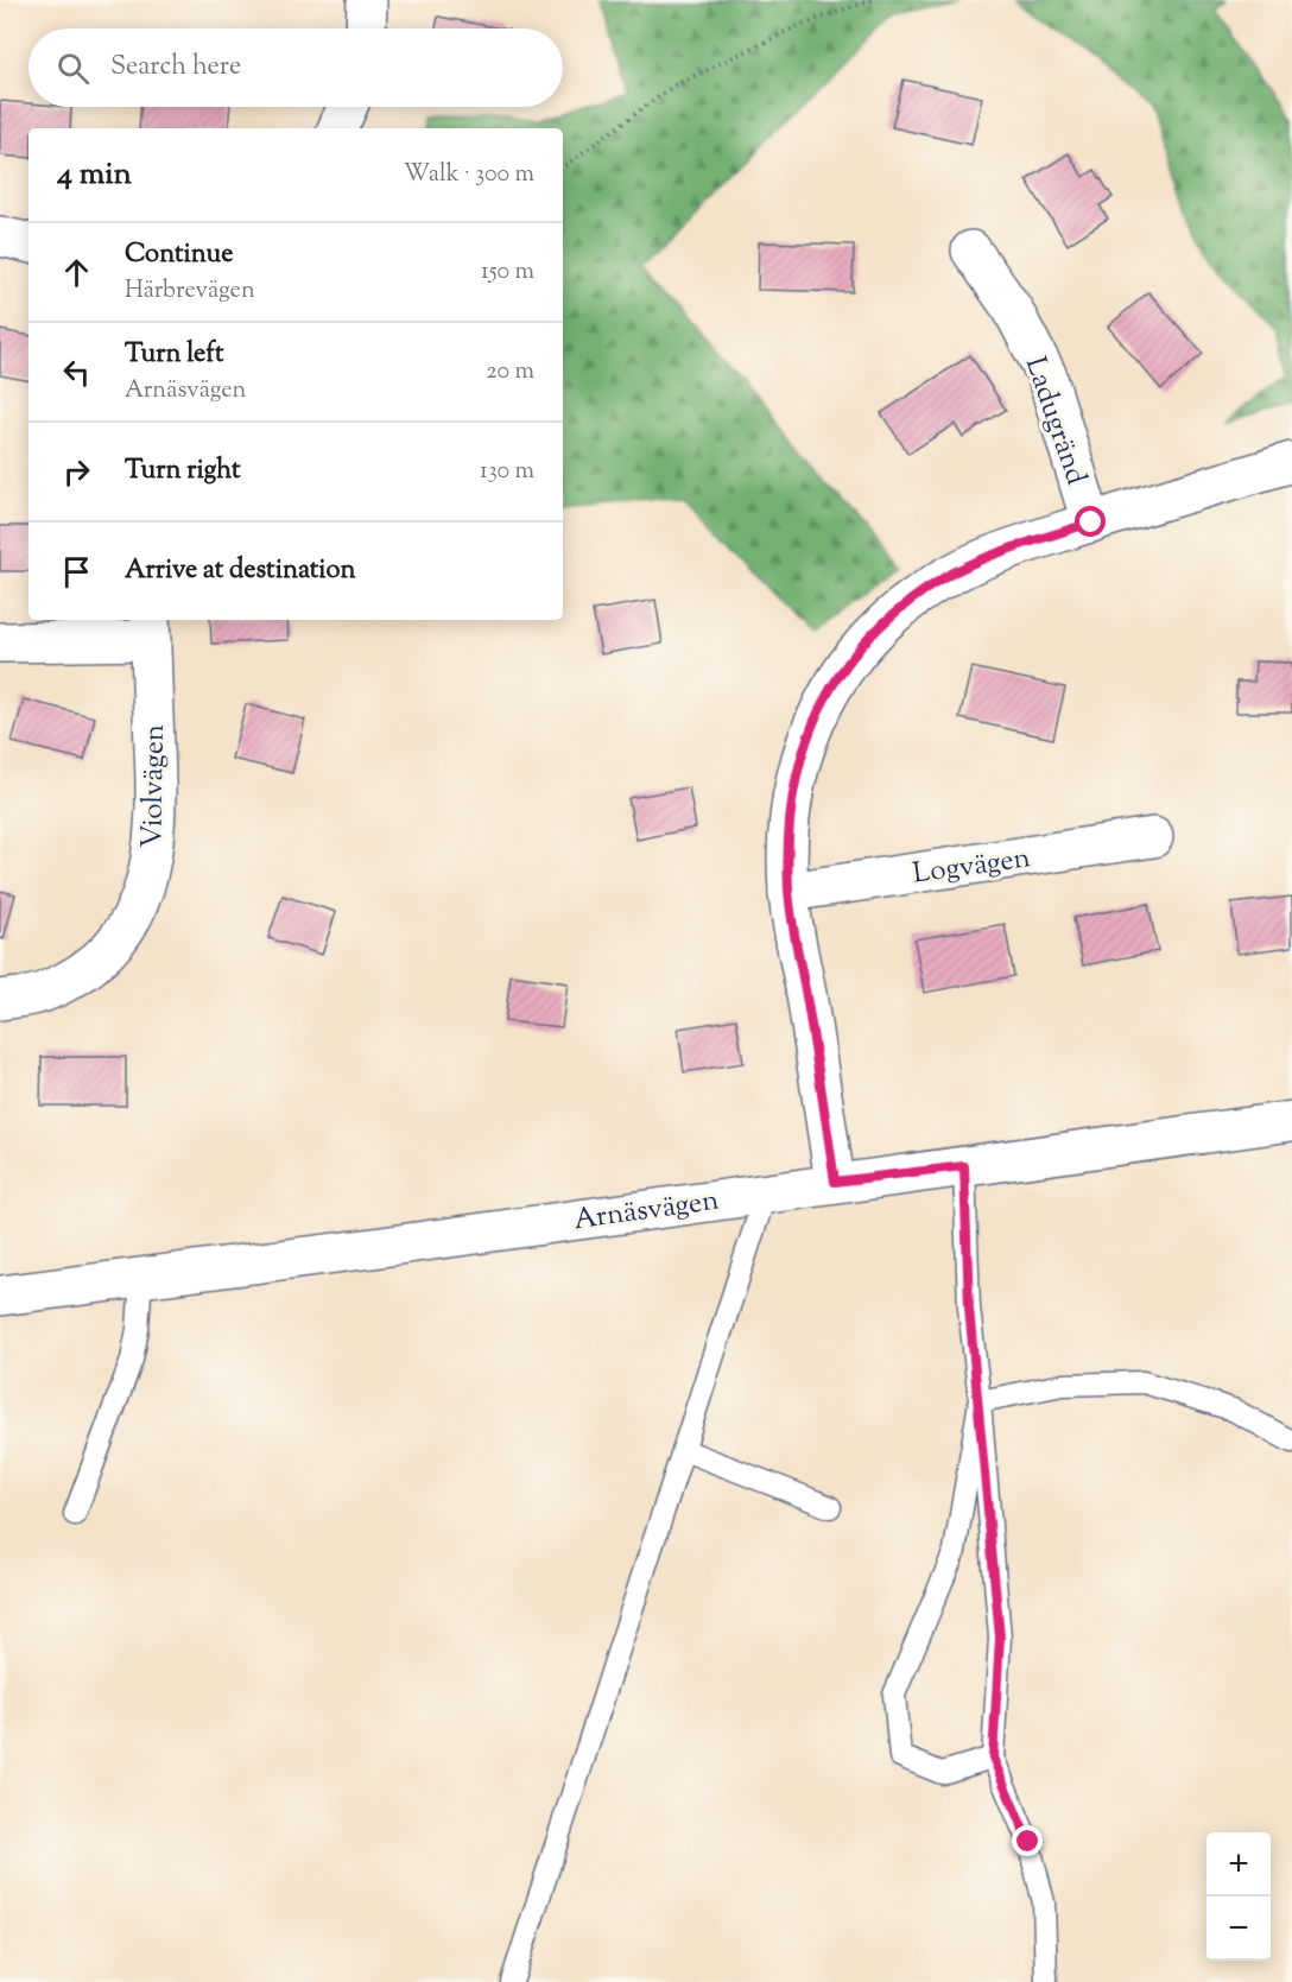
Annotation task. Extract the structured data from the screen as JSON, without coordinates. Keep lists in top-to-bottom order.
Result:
{
  "streets": {
    "street": [
      "Ladugränd",
      "Violvägen",
      "Logvägen",
      "Arnäsvägen"
    ]
  },
  "page": {
    "search": "Search here",
    "heading": ["4 min", "Walk · 300 m"],
    "list": [
      ["Continue", "Härbrevägen", "150 m"],
      ["Turn left", "Arnäsvägen", "20 m"],
      ["Turn right", "130 m"],
      "Arrive at destination"
    ],
    "map_buttons": ["+", "−"]
  }
}
